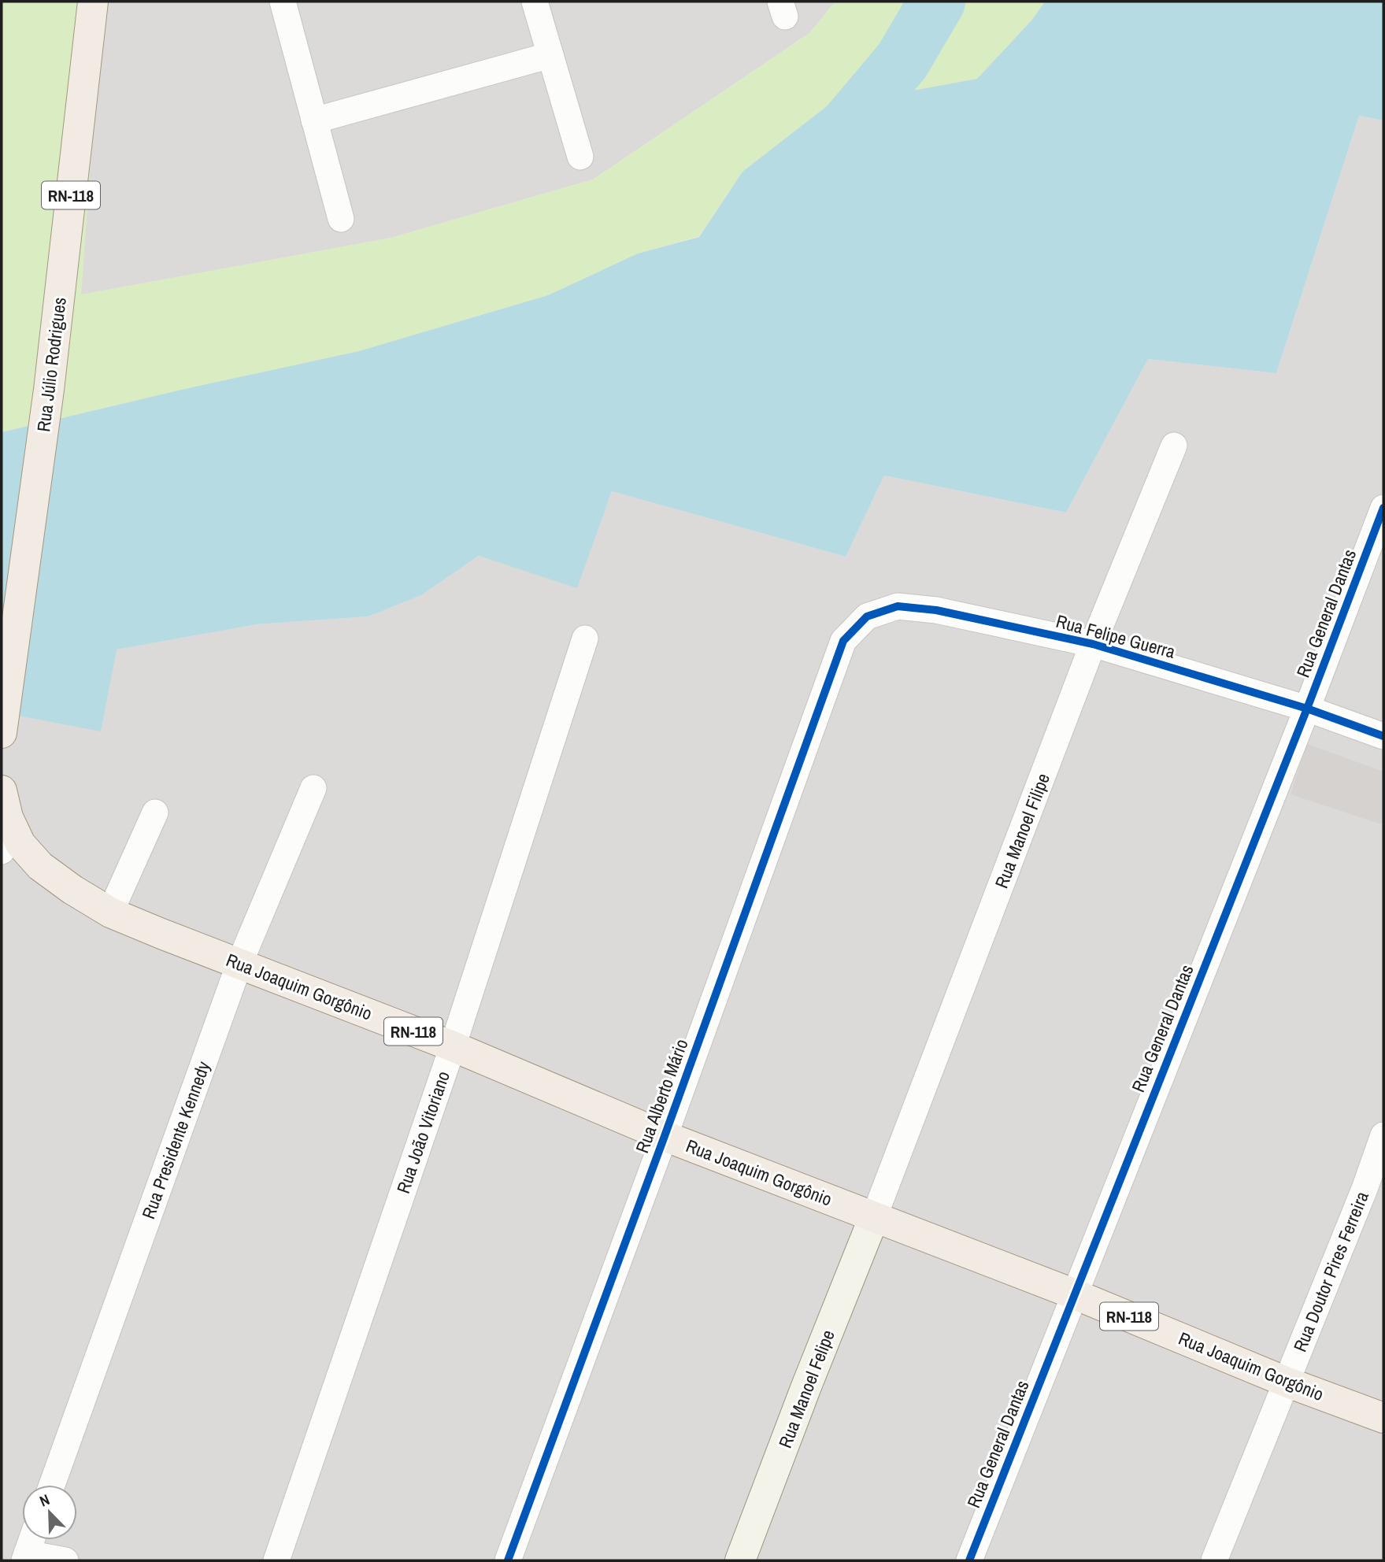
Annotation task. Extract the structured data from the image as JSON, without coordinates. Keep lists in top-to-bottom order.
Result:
{
  "streets": {
    "main road": [
      "RN-118",
      "Rua Júlio Rodrigues",
      "Rua Joaquim Gorgônio",
      "Rua Manoel Felipe"
    ],
    "street": [
      "Rua General Dantas",
      "Rua Felipe Guerra",
      "Rua Manoel Filipe",
      "Rua Alberto Mário",
      "Rua João Vitoriano",
      "Rua Presidente Kennedy",
      "Rua Doutor Pires Ferreira"
    ]
  },
  "crossings": [
    ["Rua General Dantas", "Rua Felipe Guerra"],
    ["Rua General Dantas", "Rua Joaquim Gorgônio"],
    ["Rua Felipe Guerra", "Rua Manoel Filipe"],
    ["Rua Felipe Guerra", "Rua Alberto Mário"],
    ["Rua Manoel Filipe", "Rua Joaquim Gorgônio"],
    ["Rua Manoel Filipe", "Rua Manoel Felipe"],
    ["Rua Joaquim Gorgônio", "Rua Alberto Mário"],
    ["Rua Joaquim Gorgônio", "Rua João Vitoriano"],
    ["Rua Joaquim Gorgônio", "Rua Presidente Kennedy"],
    ["Rua Joaquim Gorgônio", "Rua Doutor Pires Ferreira"],
    ["Rua Joaquim Gorgônio", "Rua Manoel Felipe"]
  ],
  "north": "top left"
}
